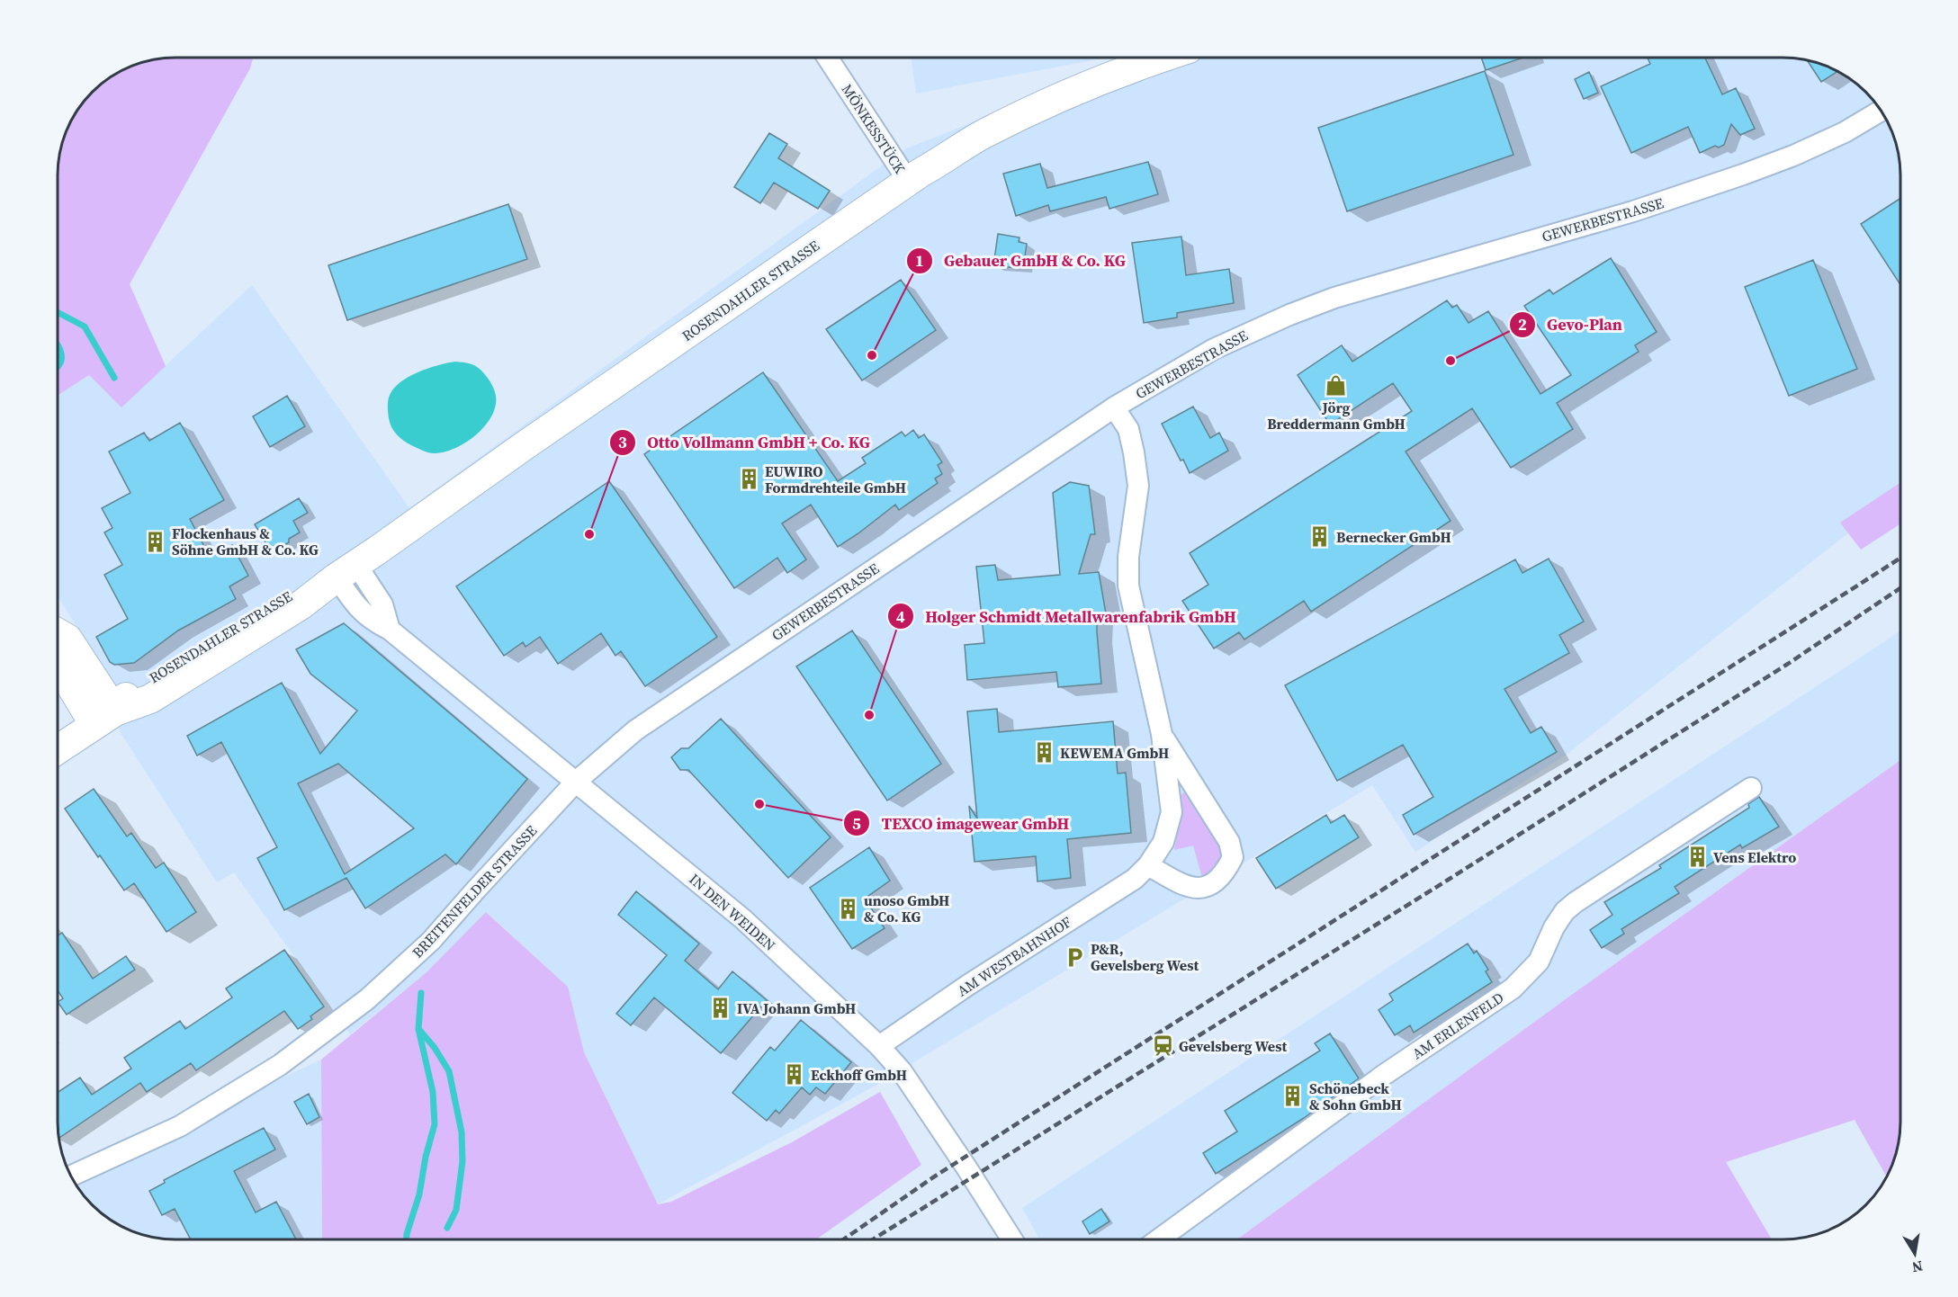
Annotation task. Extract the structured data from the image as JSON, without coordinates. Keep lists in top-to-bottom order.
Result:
{
  "streets": {
    "main road": ["ROSENDAHLER STRASSE"],
    "street": [
      "MÖNKESSTÜCK",
      "GEWERBESTRASSE",
      "BREITENFELDER STRASSE",
      "IN DEN WEIDEN",
      "AM WESTBAHNHOF",
      "AM ERLENFELD"
    ]
  },
  "crossings": [
    ["MÖNKESSTÜCK", "ROSENDAHLER STRASSE"],
    ["GEWERBESTRASSE", "BREITENFELDER STRASSE"],
    ["GEWERBESTRASSE", "IN DEN WEIDEN"],
    ["GEWERBESTRASSE", "AM WESTBAHNHOF"],
    ["ROSENDAHLER STRASSE", "IN DEN WEIDEN"],
    ["BREITENFELDER STRASSE", "IN DEN WEIDEN"],
    ["IN DEN WEIDEN", "AM WESTBAHNHOF"]
  ],
  "places": {
    "other": [
      "Gebauer GmbH & Co. KG",
      "Gevo-Plan",
      "Otto Vollmann GmbH + Co. KG",
      "Holger Schmidt Metallwarenfabrik GmbH",
      "TEXCO imagewear GmbH"
    ],
    "shop": ["Jörg Breddermann GmbH"],
    "building": [
      "EUWIRO Formdrehteile GmbH",
      "Bernecker GmbH",
      "Flockenhaus & Söhne GmbH & Co. KG",
      "KEWEMA GmbH",
      "Vens Elektro",
      "unoso GmbH & Co. KG",
      "IVA Johann GmbH",
      "Eckhoff GmbH",
      "Schönebeck & Sohn GmbH"
    ],
    "parking": ["P&R, Gevelsberg West"],
    "station": ["Gevelsberg West"]
  },
  "north": "bottom"
}
